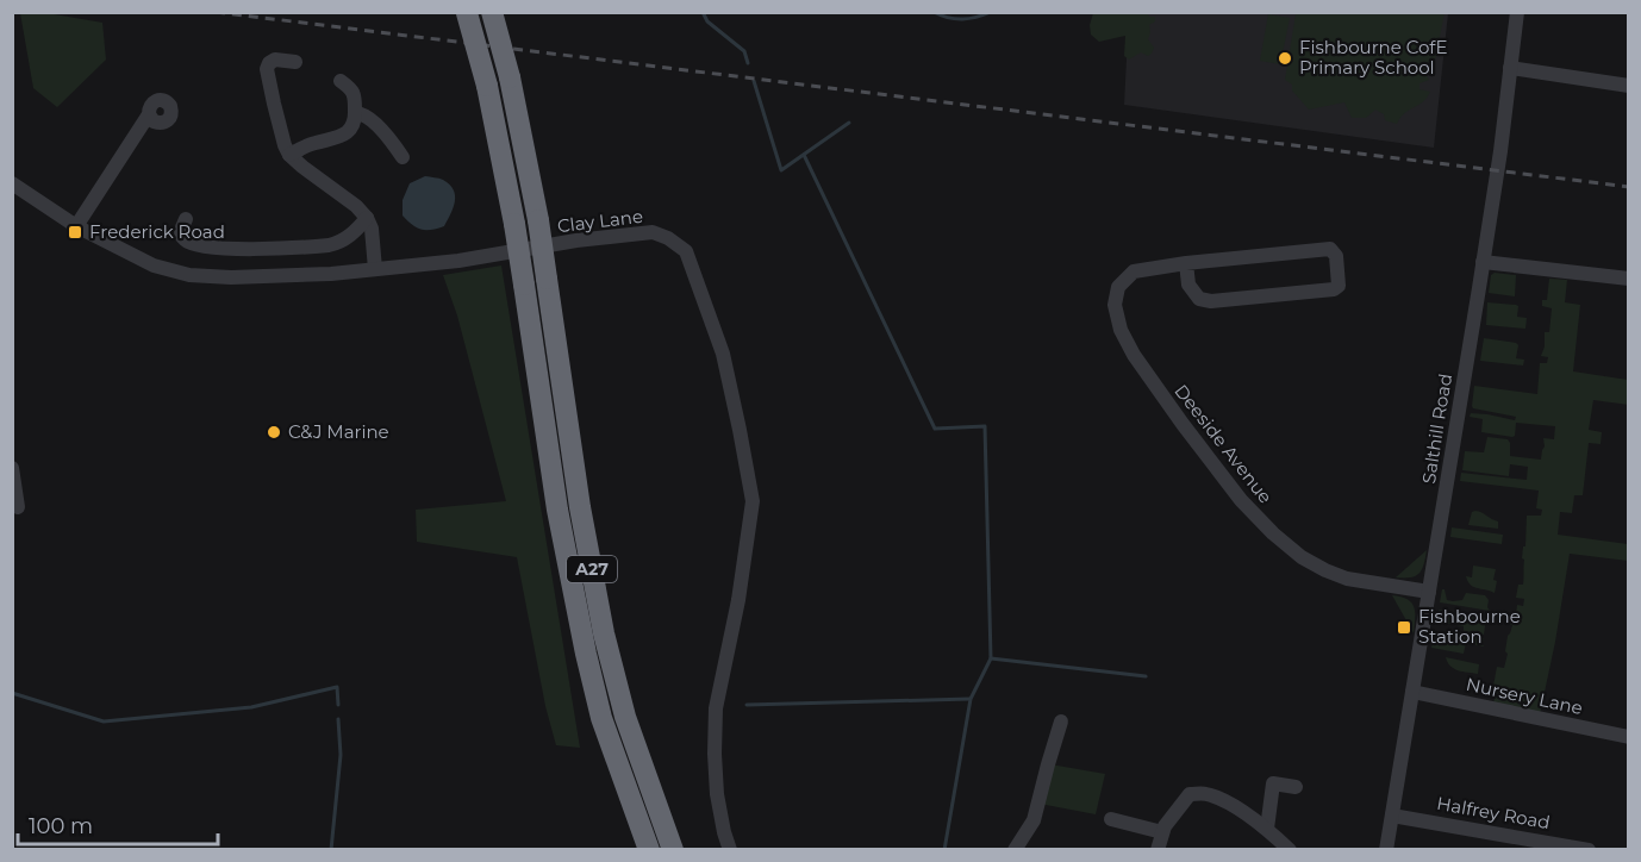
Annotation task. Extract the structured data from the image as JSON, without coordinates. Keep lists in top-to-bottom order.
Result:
{
  "streets": {
    "highway": ["A27"],
    "street": [
      "Clay Lane",
      "Salthill Road",
      "Deeside Avenue",
      "Nursery Lane",
      "Halfrey Road"
    ]
  },
  "crossings": [
    ["Salthill Road", "Deeside Avenue"],
    ["Salthill Road", "Nursery Lane"],
    ["Salthill Road", "Halfrey Road"]
  ],
  "places": {
    "other": ["Fishbourne CofE Primary School", "C&J Marine"],
    "transit": ["Frederick Road", "Fishbourne Station"]
  },
  "scale_bar": "100 m"
}
